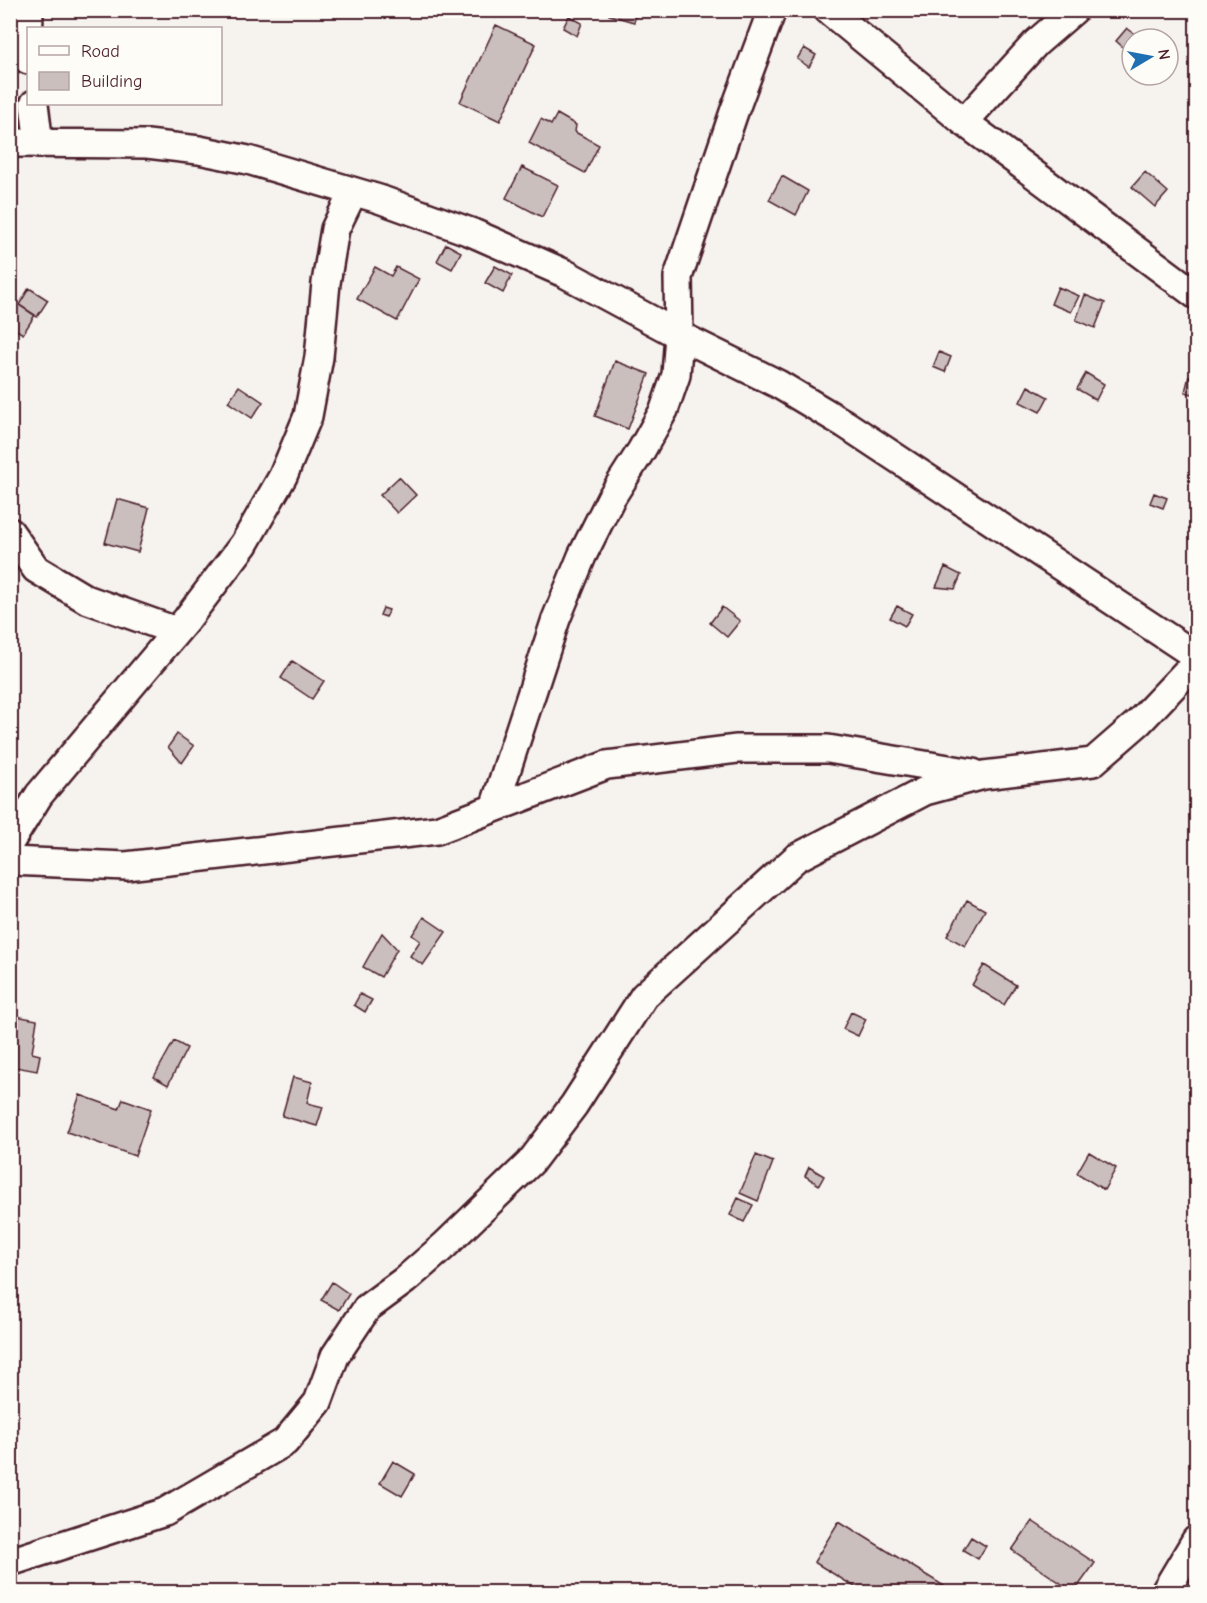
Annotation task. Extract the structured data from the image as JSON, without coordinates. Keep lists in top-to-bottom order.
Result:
{
  "legend": ["Road", "Building"],
  "north": "right"
}
